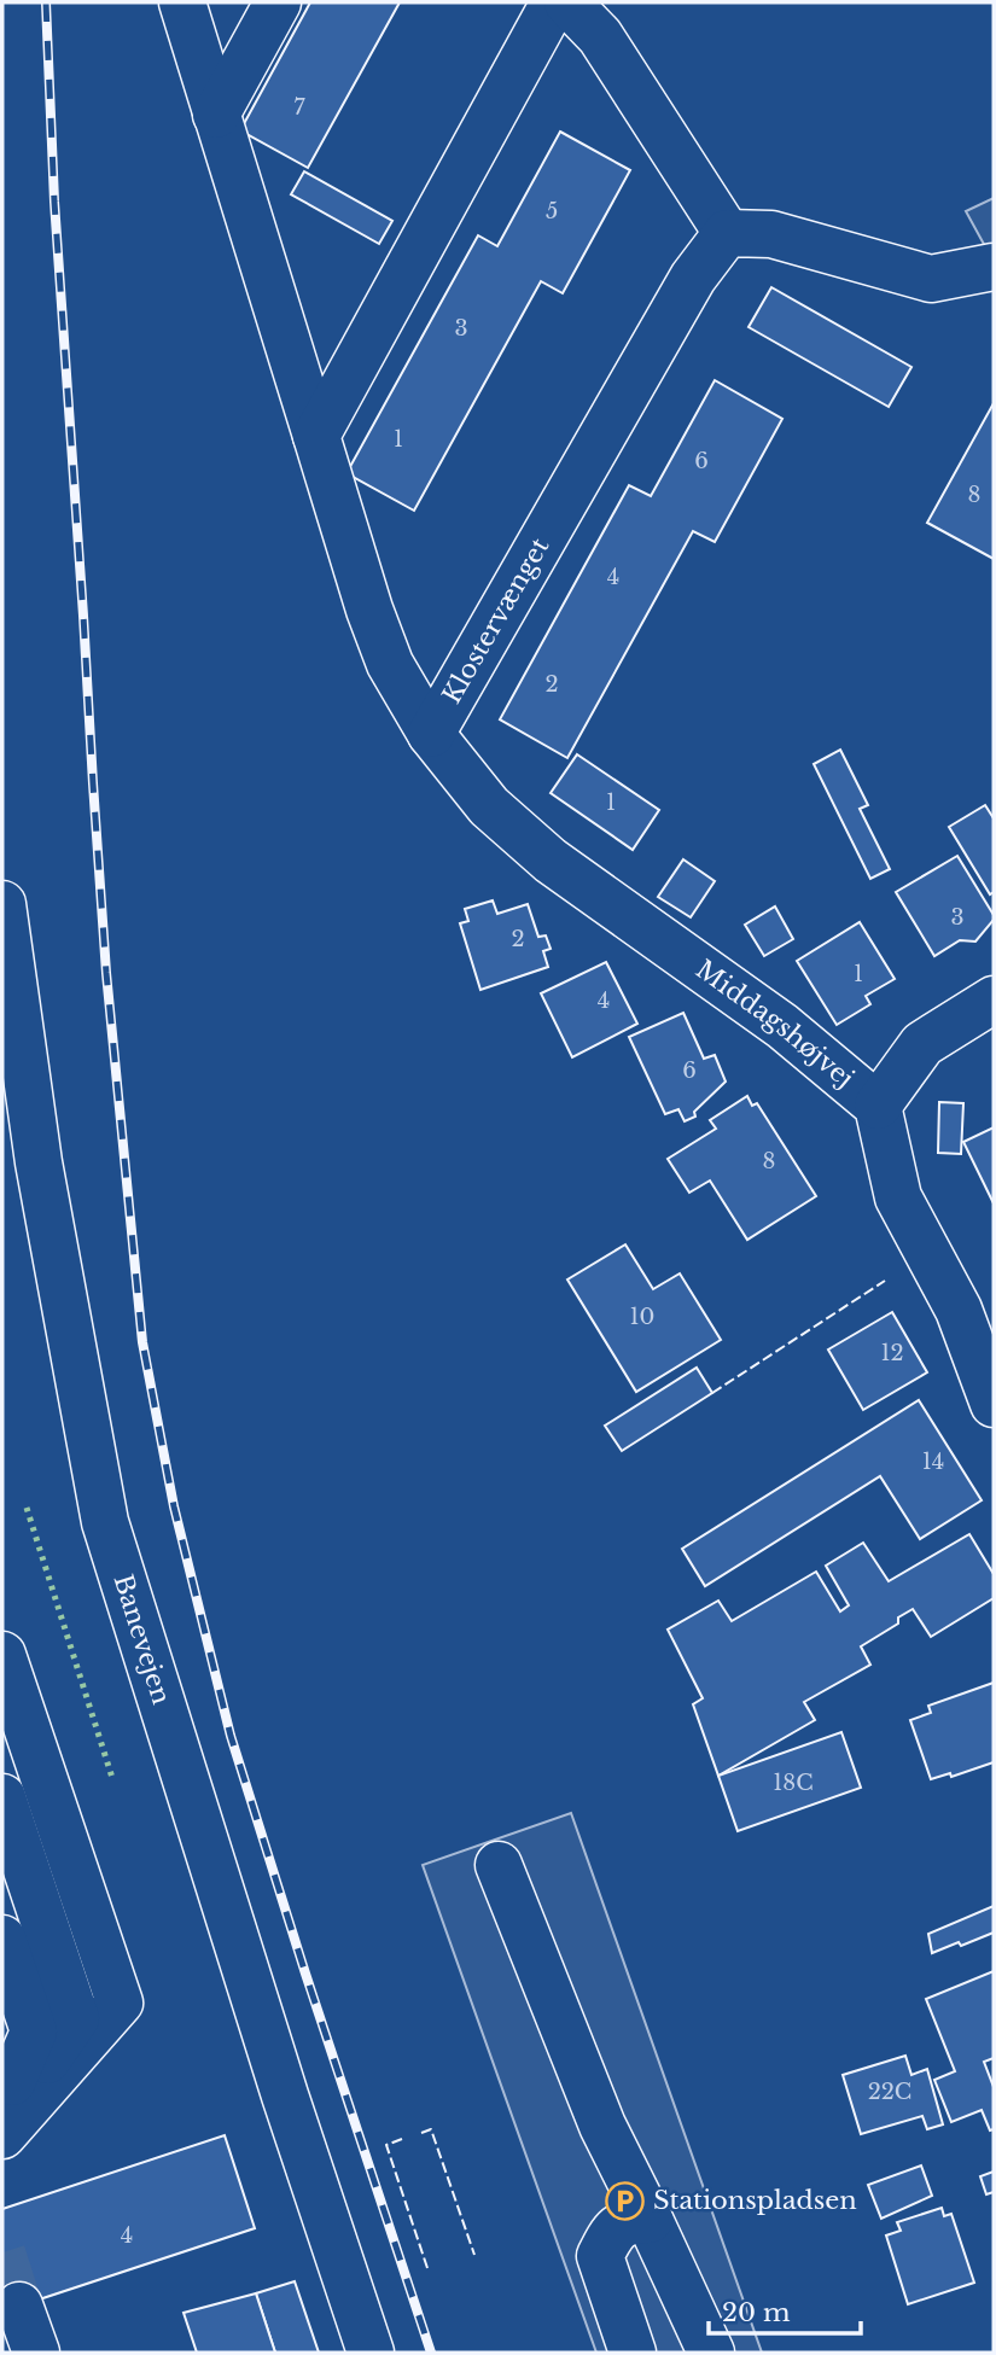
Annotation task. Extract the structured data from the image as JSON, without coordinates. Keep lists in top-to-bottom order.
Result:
{
  "streets": {
    "street": ["Klostervænget", "Middagshøjvej", "Banevejen"]
  },
  "crossings": [
    ["Klostervænget", "Middagshøjvej"]
  ],
  "places": {
    "parking": ["Stationspladsen"]
  },
  "house_numbers": [
    "7",
    "5",
    "3",
    "1",
    "6",
    "8",
    "4",
    "2",
    "1",
    "3",
    "2",
    "1",
    "4",
    "6",
    "8",
    "10",
    "12",
    "14",
    "18C",
    "22C",
    "4"
  ],
  "scale_bar": "20 m"
}
